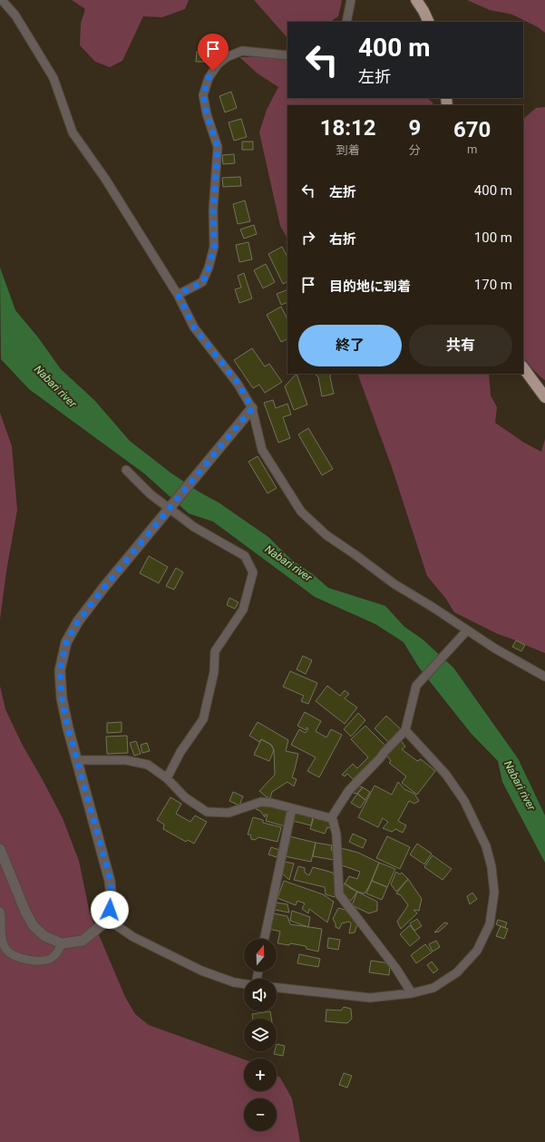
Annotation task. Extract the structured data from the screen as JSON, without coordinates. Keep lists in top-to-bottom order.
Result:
{
  "water": ["Nabari river"],
  "north": "top",
  "page": {
    "turn": ["400 m", "左折"],
    "eta": [
      "18:12",
      "到着",
      "9",
      "分",
      "670",
      "m"
    ],
    "list": [
      {
        "name": "左折",
        "value": "400 m"
      },
      {
        "name": "右折",
        "value": "100 m"
      },
      {
        "name": "目的地に到着",
        "value": "170 m"
      }
    ],
    "buttons": ["終了", "共有"],
    "map_buttons": ["+", "−"]
  }
}
